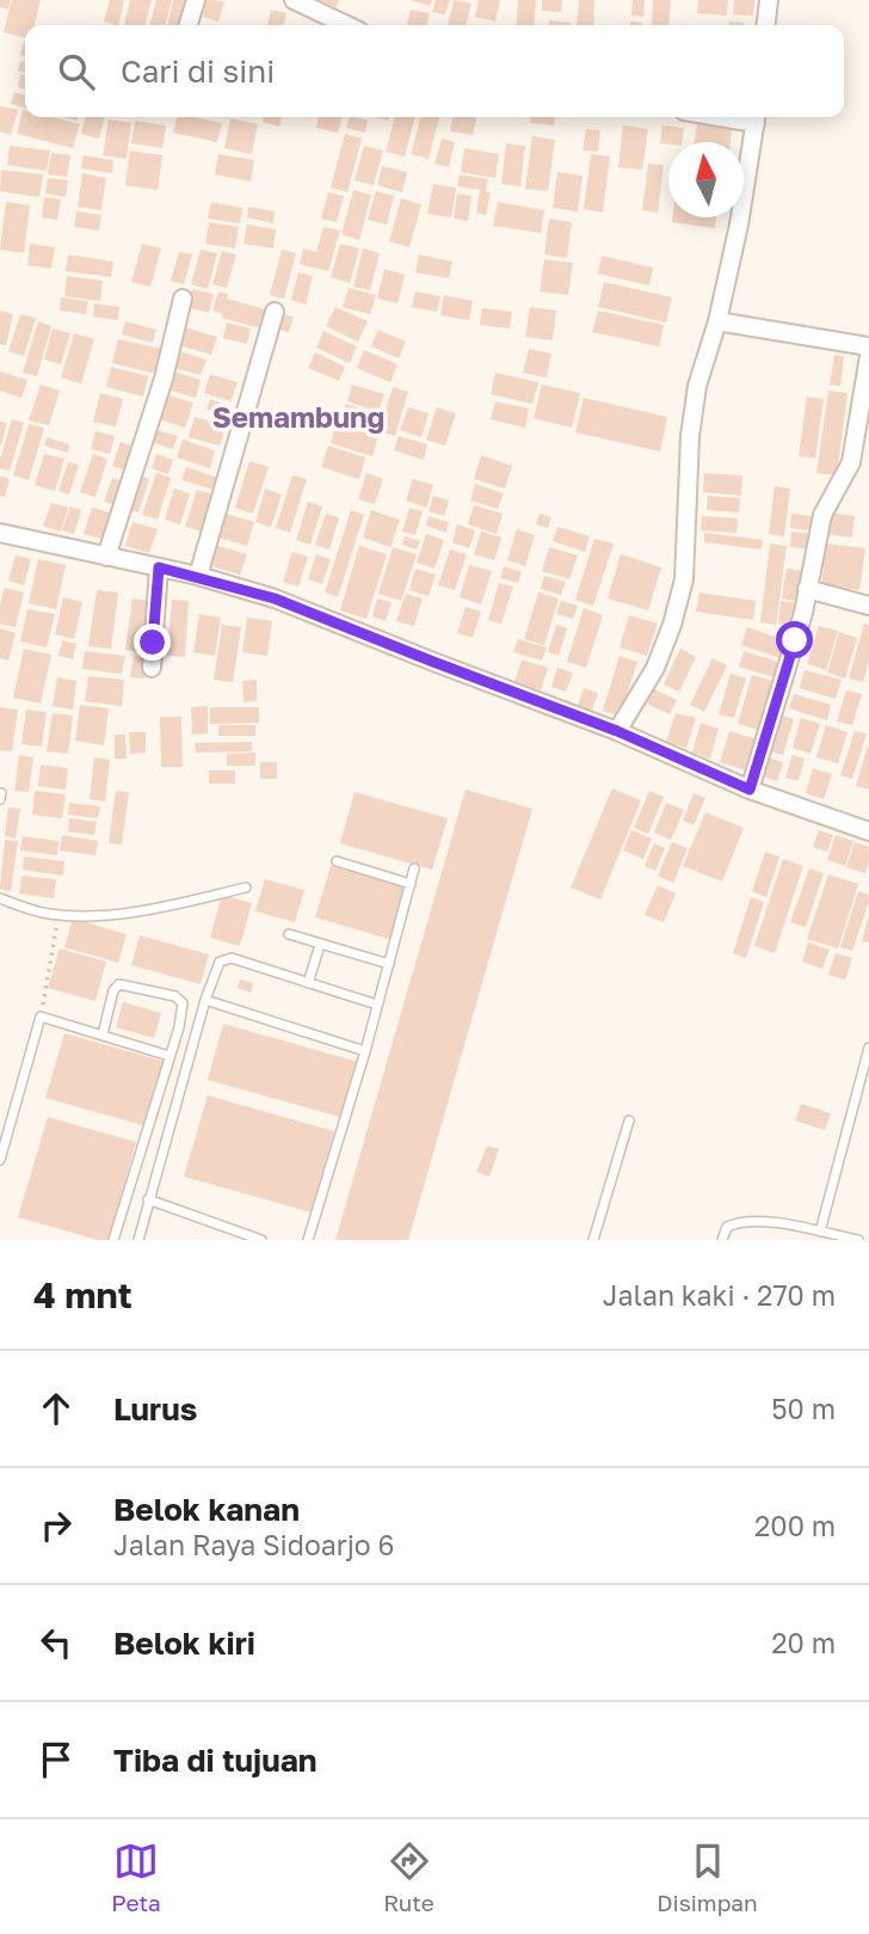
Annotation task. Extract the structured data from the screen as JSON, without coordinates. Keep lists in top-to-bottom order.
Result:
{
  "districts": ["Semambung"],
  "north": "top",
  "page": {
    "search": "Cari di sini",
    "heading": ["4 mnt", "Jalan kaki · 270 m"],
    "list": [
      ["Lurus", "50 m"],
      ["Belok kanan", "Jalan Raya Sidoarjo 6", "200 m"],
      ["Belok kiri", "20 m"],
      "Tiba di tujuan"
    ],
    "nav": ["Peta", "Rute", "Disimpan"]
  }
}
